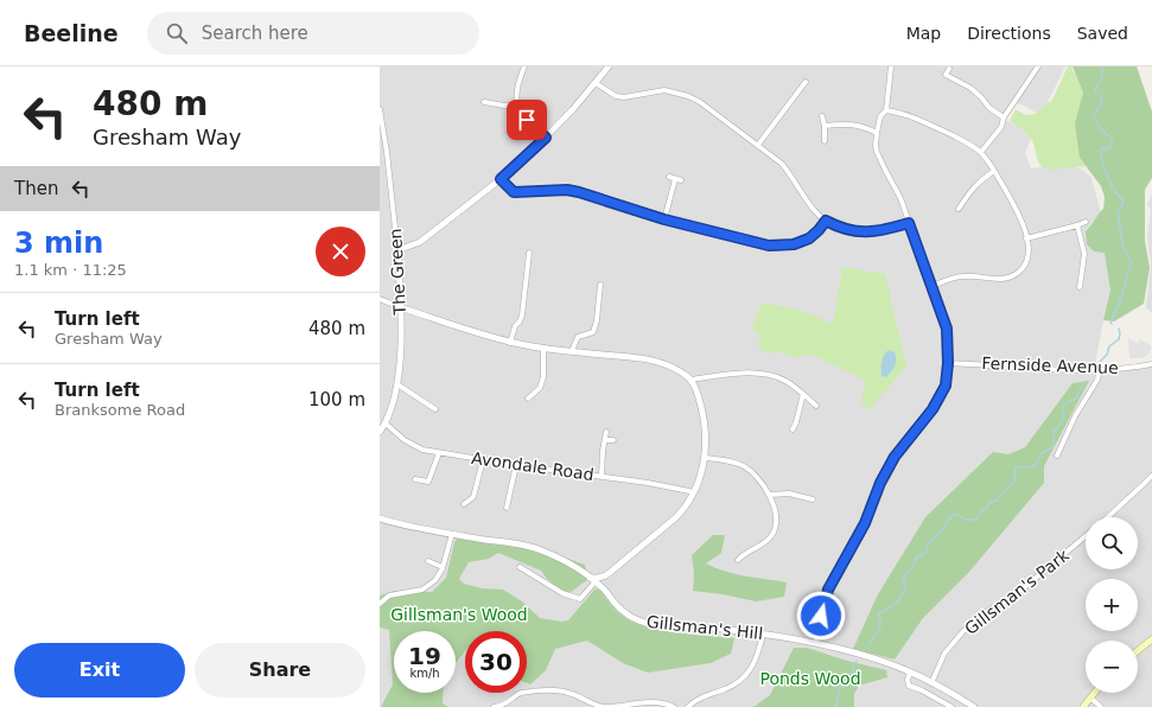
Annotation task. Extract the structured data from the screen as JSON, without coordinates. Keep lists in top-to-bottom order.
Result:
{
  "streets": {
    "street": [
      "The Green",
      "Fernside Avenue",
      "Avondale Road",
      "Gillsman's Park",
      "Gillsman's Hill"
    ]
  },
  "crossings": [
    ["The Green", "Avondale Road"],
    ["Gillsman's Park", "Gillsman's Hill"]
  ],
  "parks": ["Gillsman's Wood", "Ponds Wood"],
  "page": {
    "header": "Beeline",
    "search": "Search here",
    "nav": ["Map", "Directions", "Saved"],
    "turn": ["480 m", "Gresham Way"],
    "then": "Then",
    "heading": ["3 min", "1.1 km · 11:25"],
    "list": [
      {
        "name": "Turn left",
        "note": "Gresham Way",
        "value": "480 m"
      },
      {
        "name": "Turn left",
        "note": "Branksome Road",
        "value": "100 m"
      }
    ],
    "map_buttons": ["+", "−"],
    "speed": "19 km/h",
    "limit": "30",
    "buttons": ["Exit", "Share"]
  }
}
